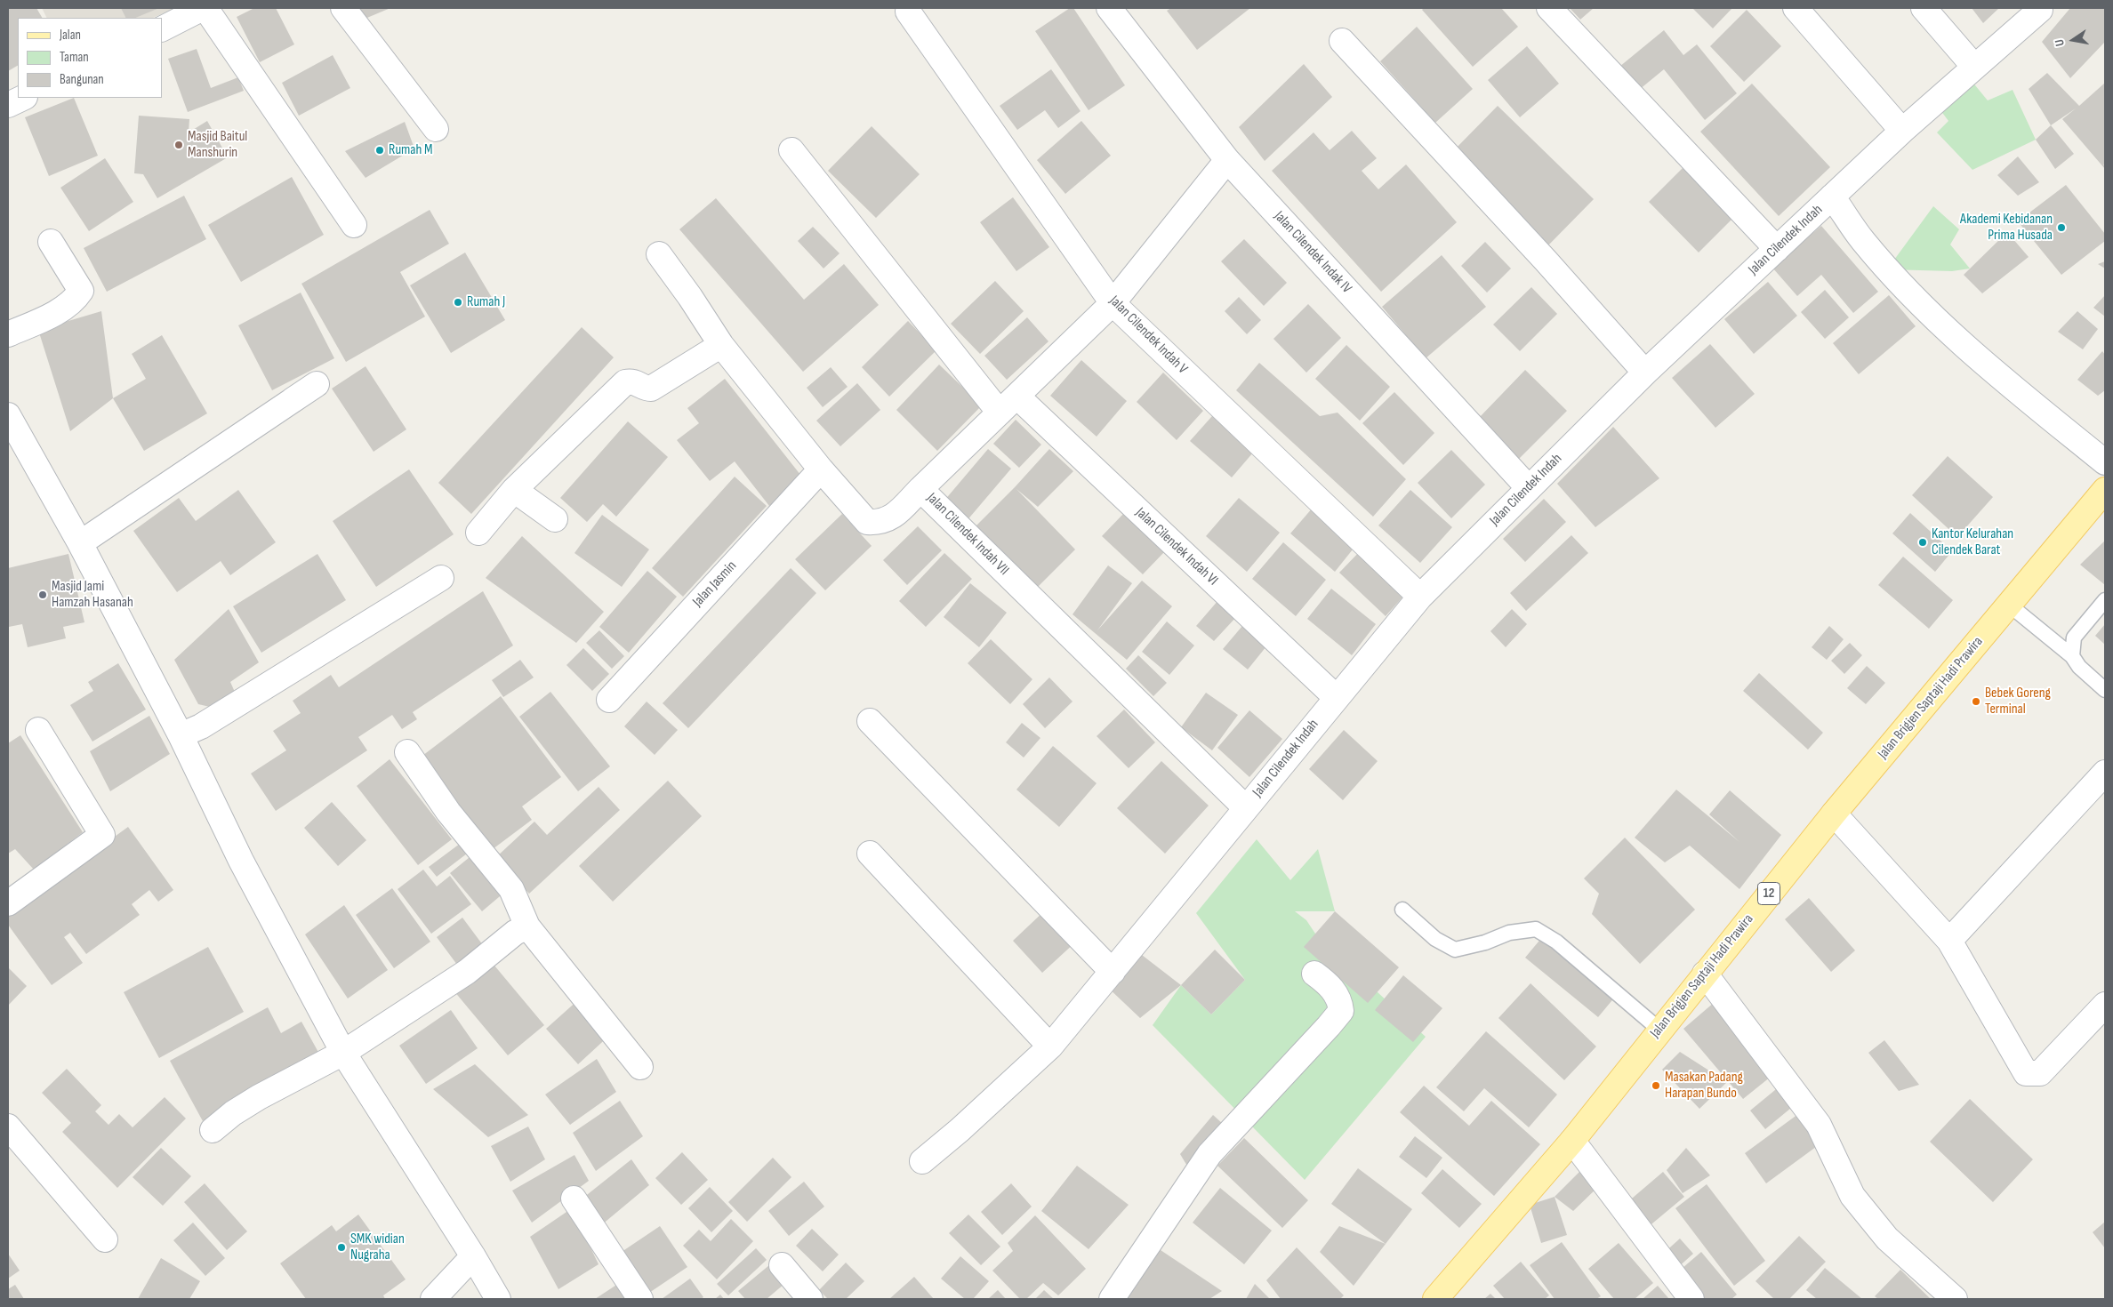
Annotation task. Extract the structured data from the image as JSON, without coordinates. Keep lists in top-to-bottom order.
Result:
{
  "streets": {
    "main road": ["Jalan Brigjen Saptaji Hadi Prawira", "12"],
    "street": [
      "Jalan Cilendek Indah",
      "Jalan Cilendek Indak IV",
      "Jalan Cilendek Indah V",
      "Jalan Cilendek Indah VII",
      "Jalan Cilendek Indah VI",
      "Jalan Jasmin"
    ]
  },
  "crossings": [
    ["Jalan Cilendek Indah", "Jalan Cilendek Indak IV"],
    ["Jalan Cilendek Indah", "Jalan Cilendek Indah V"],
    ["Jalan Cilendek Indah", "Jalan Cilendek Indah VII"],
    ["Jalan Cilendek Indah", "Jalan Cilendek Indah VI"],
    ["Jalan Cilendek Indah VII", "Jalan Jasmin"]
  ],
  "places": [
    "Masjid Baitul Manshurin",
    "Rumah M",
    "Akademi Kebidanan Prima Husada",
    "Rumah J",
    "Kantor Kelurahan Cilendek Barat",
    "Masjid Jami Hamzah Hasanah",
    "Bebek Goreng Terminal",
    "Masakan Padang Harapan Bundo",
    "SMK widian Nugraha"
  ],
  "legend": ["Jalan", "Taman", "Bangunan"],
  "north": "left"
}
